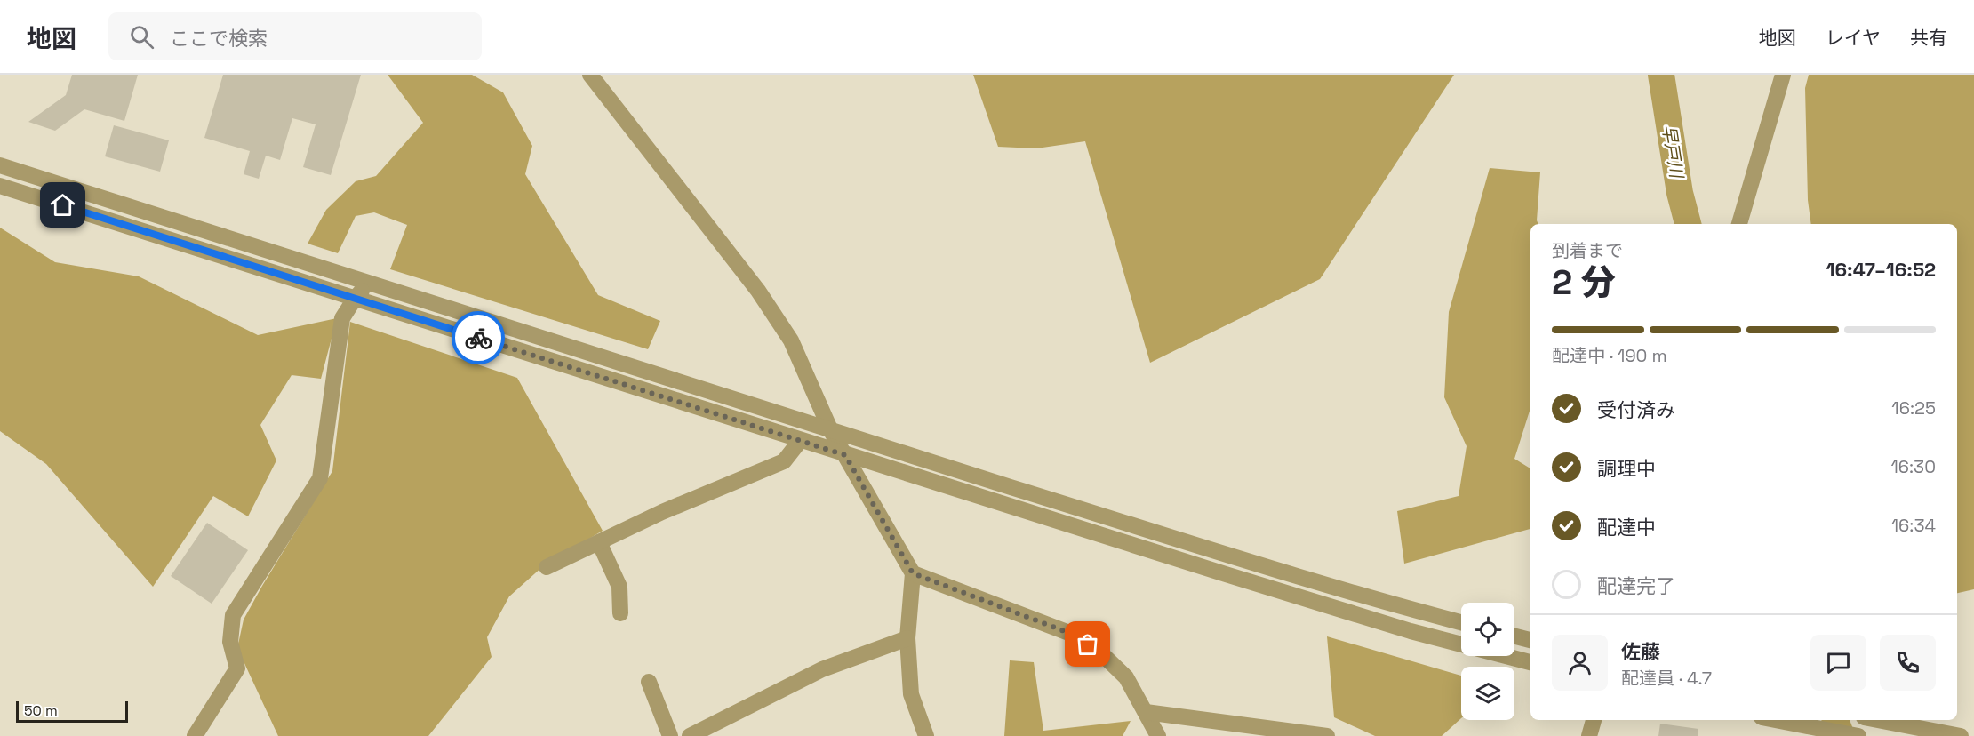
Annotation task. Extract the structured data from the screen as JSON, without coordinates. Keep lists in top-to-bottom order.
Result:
{
  "water": ["早戸川"],
  "scale_bar": "50 m",
  "page": {
    "header": "地図",
    "search": "ここで検索",
    "nav": ["地図", "レイヤ", "共有"],
    "heading": ["2 分", "到着まで", "16:47–16:52"],
    "panel": ["佐藤", "配達員 · 4.7"],
    "bar": "配達中 · 190 m",
    "list": [
      ["受付済み", "16:25"],
      ["調理中", "16:30"],
      ["配達中", "16:34"],
      "配達完了"
    ],
    "scale": "50 m"
  }
}
